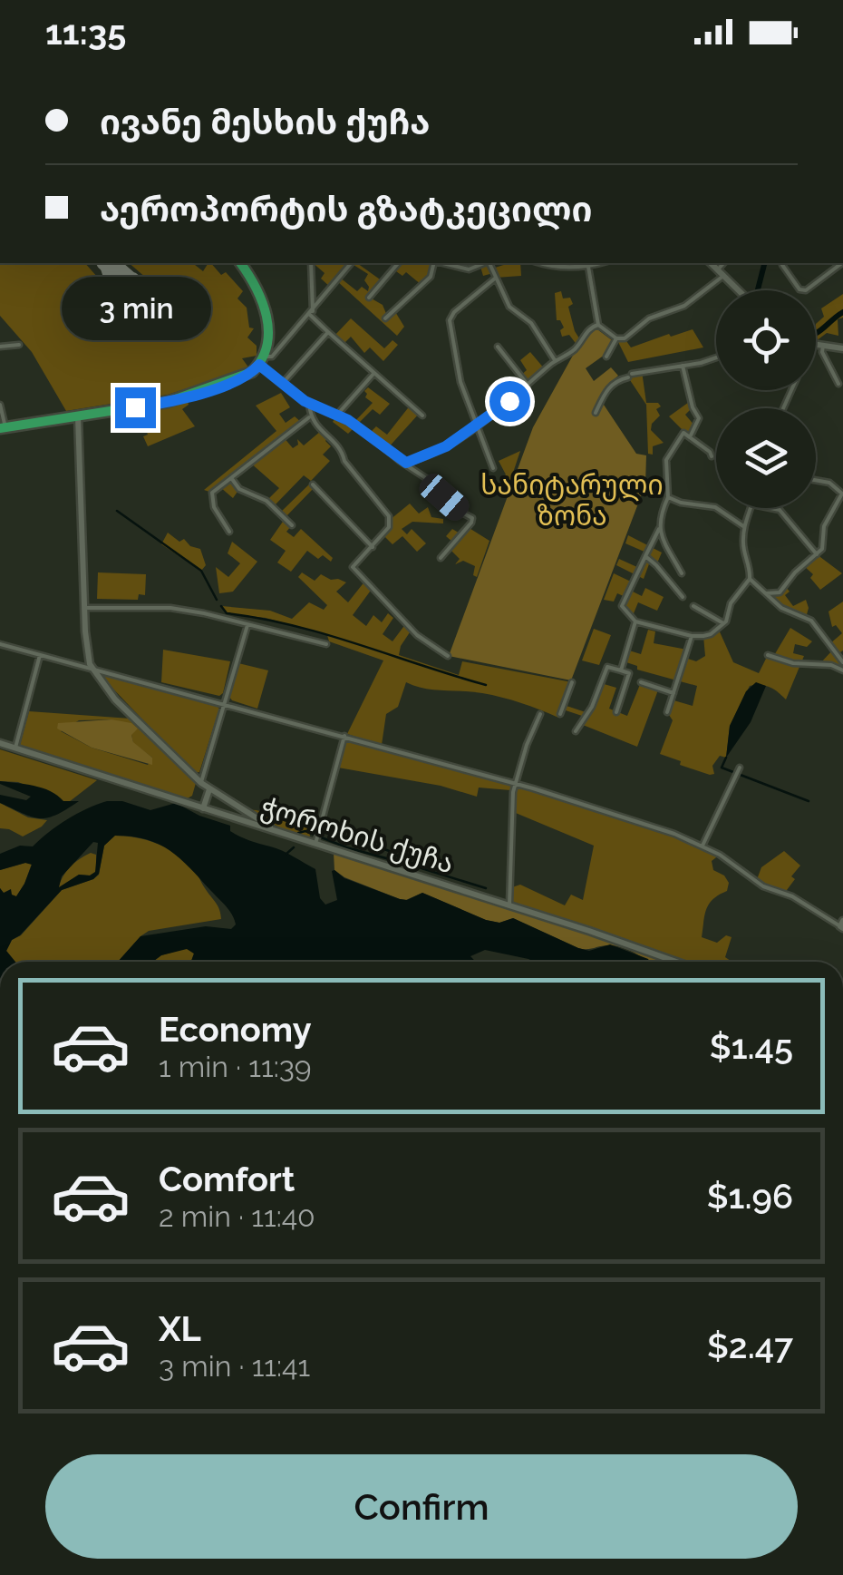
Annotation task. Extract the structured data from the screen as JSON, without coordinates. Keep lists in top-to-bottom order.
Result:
{
  "streets": {
    "street": ["ჭოროხის ქუჩა"]
  },
  "parks": ["სანიტარული ზონა"],
  "page": {
    "status": "11:35",
    "banner": ["ივანე მესხის ქუჩა", "აეროპორტის გზატკეცილი"],
    "bubble": "3 min",
    "list": [
      {
        "name": "Economy",
        "note": "1 min · 11:39",
        "value": "$1.45"
      },
      {
        "name": "Comfort",
        "note": "2 min · 11:40",
        "value": "$1.96"
      },
      {
        "name": "XL",
        "note": "3 min · 11:41",
        "value": "$2.47"
      }
    ],
    "buttons": "Confirm"
  }
}
